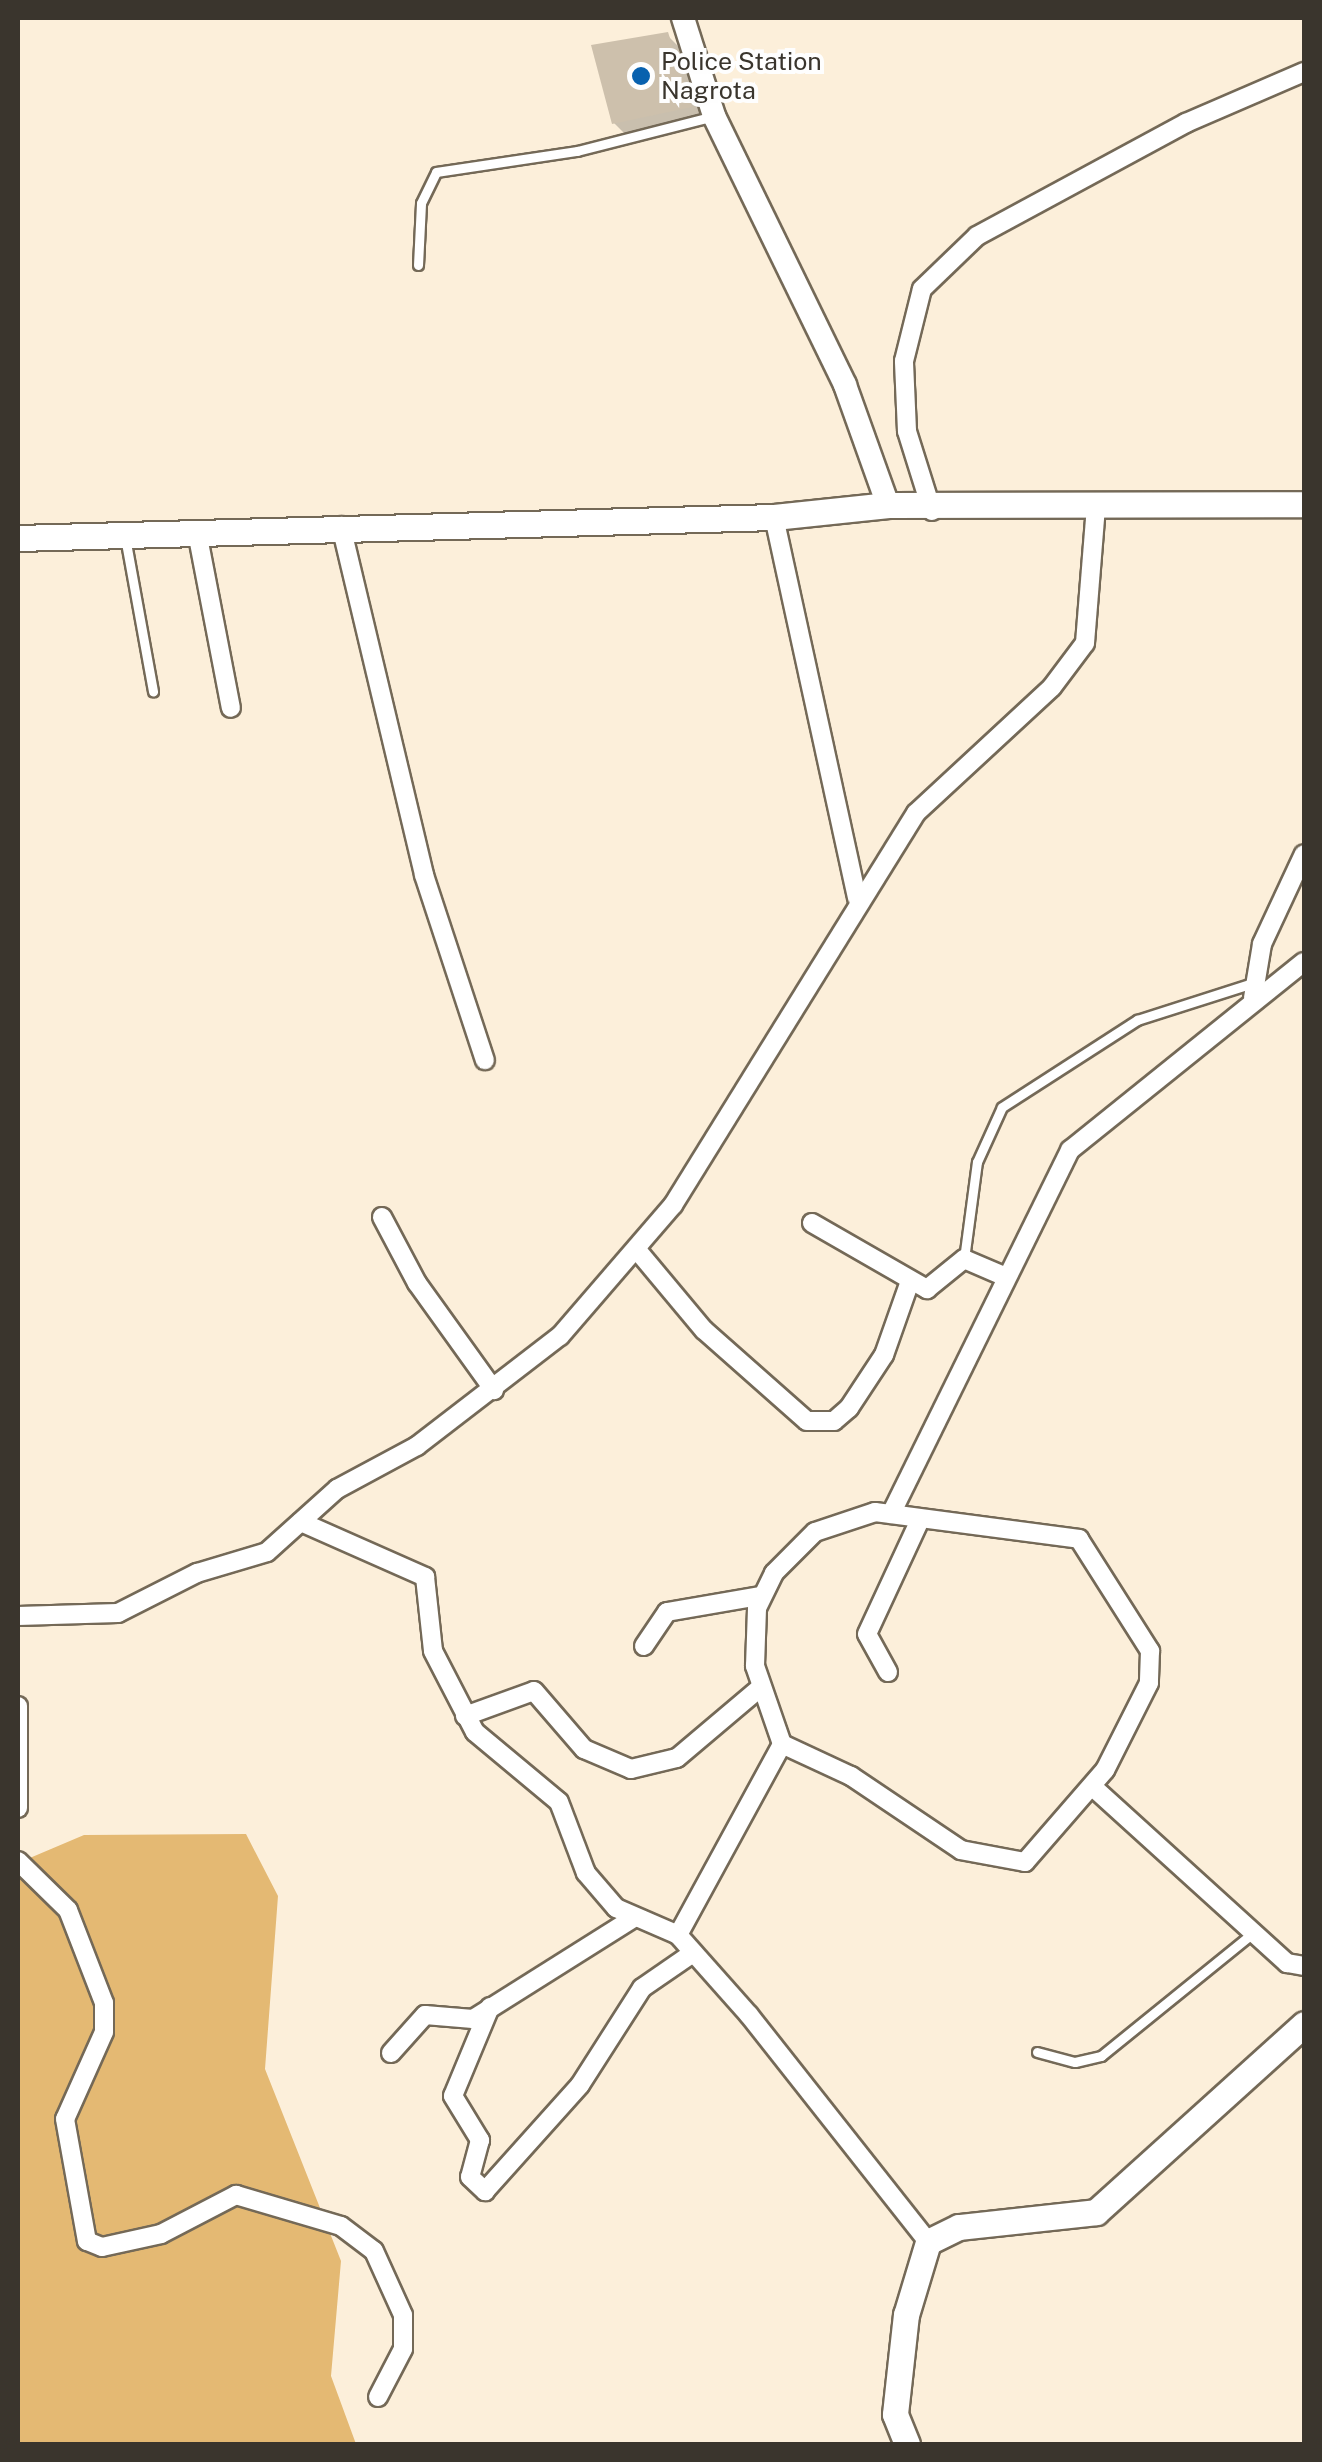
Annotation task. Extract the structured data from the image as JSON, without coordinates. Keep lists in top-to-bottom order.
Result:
{
  "places": ["Police Station Nagrota"]
}
